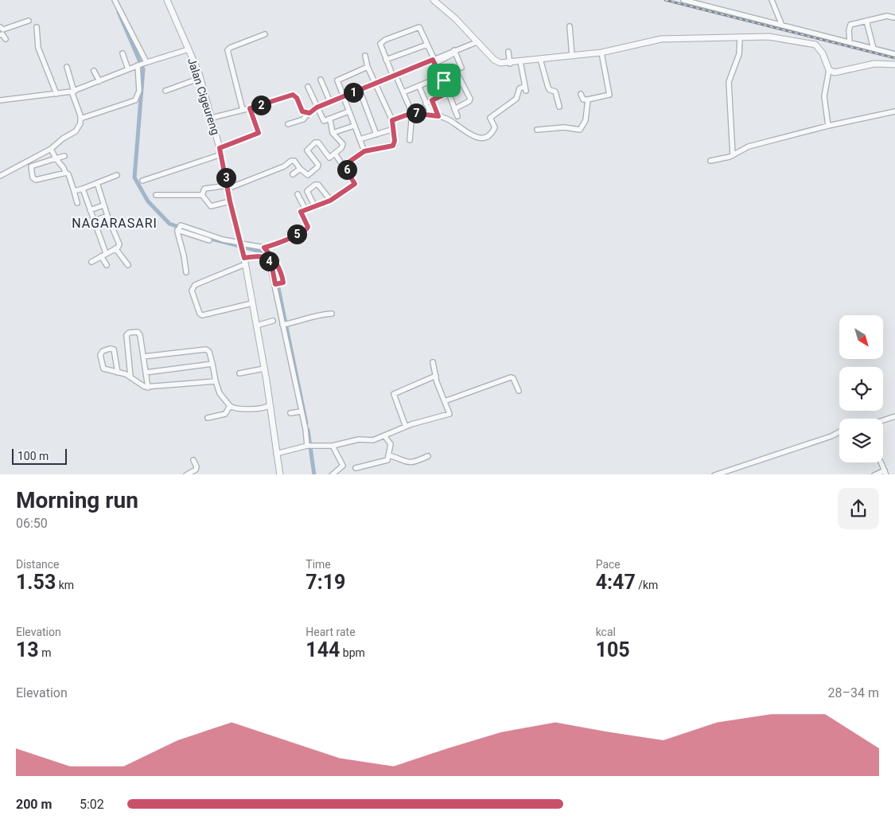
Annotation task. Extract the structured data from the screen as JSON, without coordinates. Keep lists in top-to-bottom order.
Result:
{
  "streets": {
    "street": ["Jalan Cigeureng"]
  },
  "districts": ["NAGARASARI"],
  "scale_bar": "100 m",
  "north": "bottom right",
  "page": {
    "pins": [
      "1",
      "2",
      "7",
      "6",
      "3",
      "5",
      "4"
    ],
    "scale": "100 m",
    "heading": ["Morning run", "06:50"],
    "stats": [
      ["Distance", "1.53 km"],
      ["Time", "7:19"],
      ["Pace", "4:47 /km"],
      ["Elevation", "13 m"],
      ["Heart rate", "144 bpm"],
      ["kcal", "105"]
    ],
    "chart": ["Elevation", "28–34 m"],
    "list": [
      {
        "name": "200 m",
        "note": "5:02"
      }
    ]
  }
}
